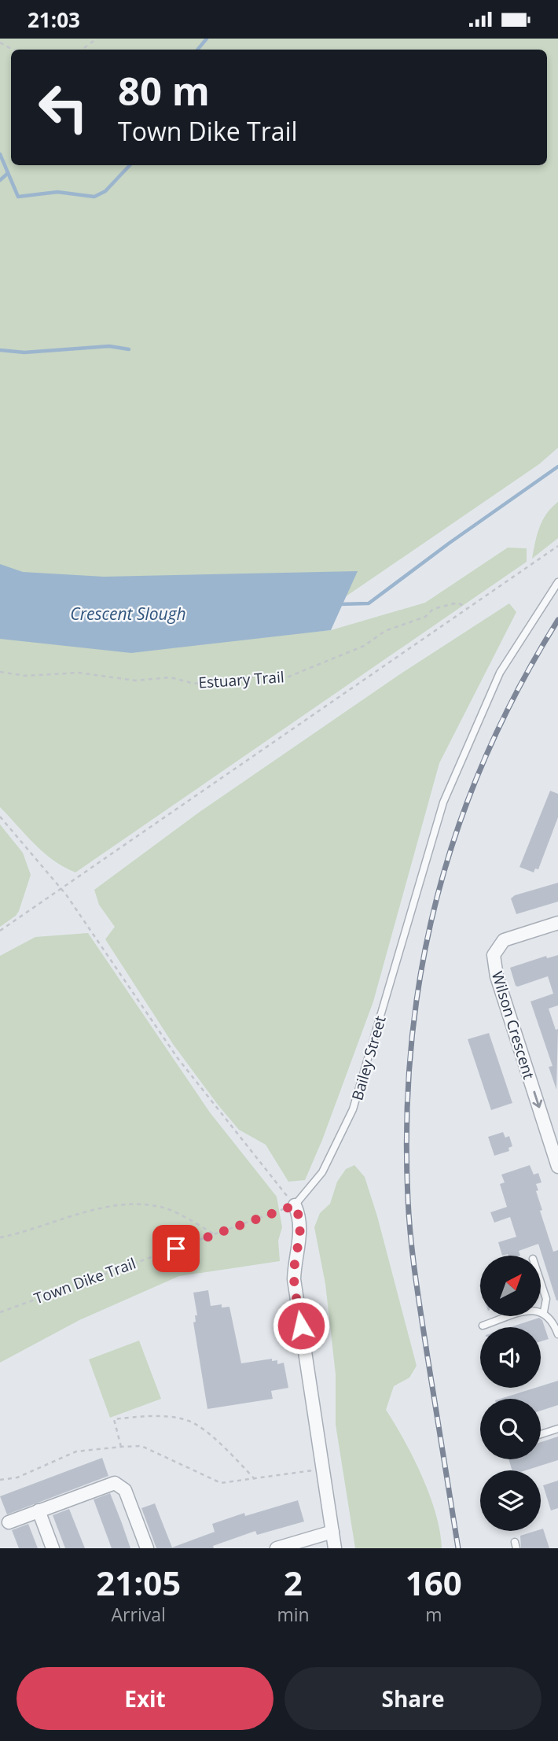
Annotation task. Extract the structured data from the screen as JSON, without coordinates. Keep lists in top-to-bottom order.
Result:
{
  "streets": {
    "street": ["Wilson Crescent"],
    "lane": ["Bailey Street"],
    "path": ["Estuary Trail", "Town Dike Trail"]
  },
  "crossings": [
    ["Bailey Street", "Town Dike Trail"]
  ],
  "one_way": ["Wilson Crescent"],
  "water": ["Crescent Slough"],
  "north": "top right",
  "page": {
    "status": "21:03",
    "turn": ["80 m", "Town Dike Trail"],
    "eta": [
      "21:05",
      "Arrival",
      "2",
      "min",
      "160",
      "m"
    ],
    "buttons": ["Exit", "Share"]
  }
}
